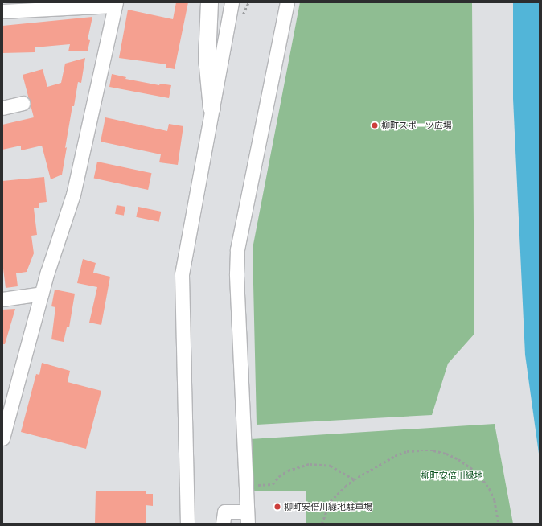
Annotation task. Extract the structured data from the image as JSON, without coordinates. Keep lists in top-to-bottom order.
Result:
{
  "parks": ["柳町安倍川緑地"],
  "places": ["柳町スポーツ広場", "柳町安倍川緑地駐車場"]
}
